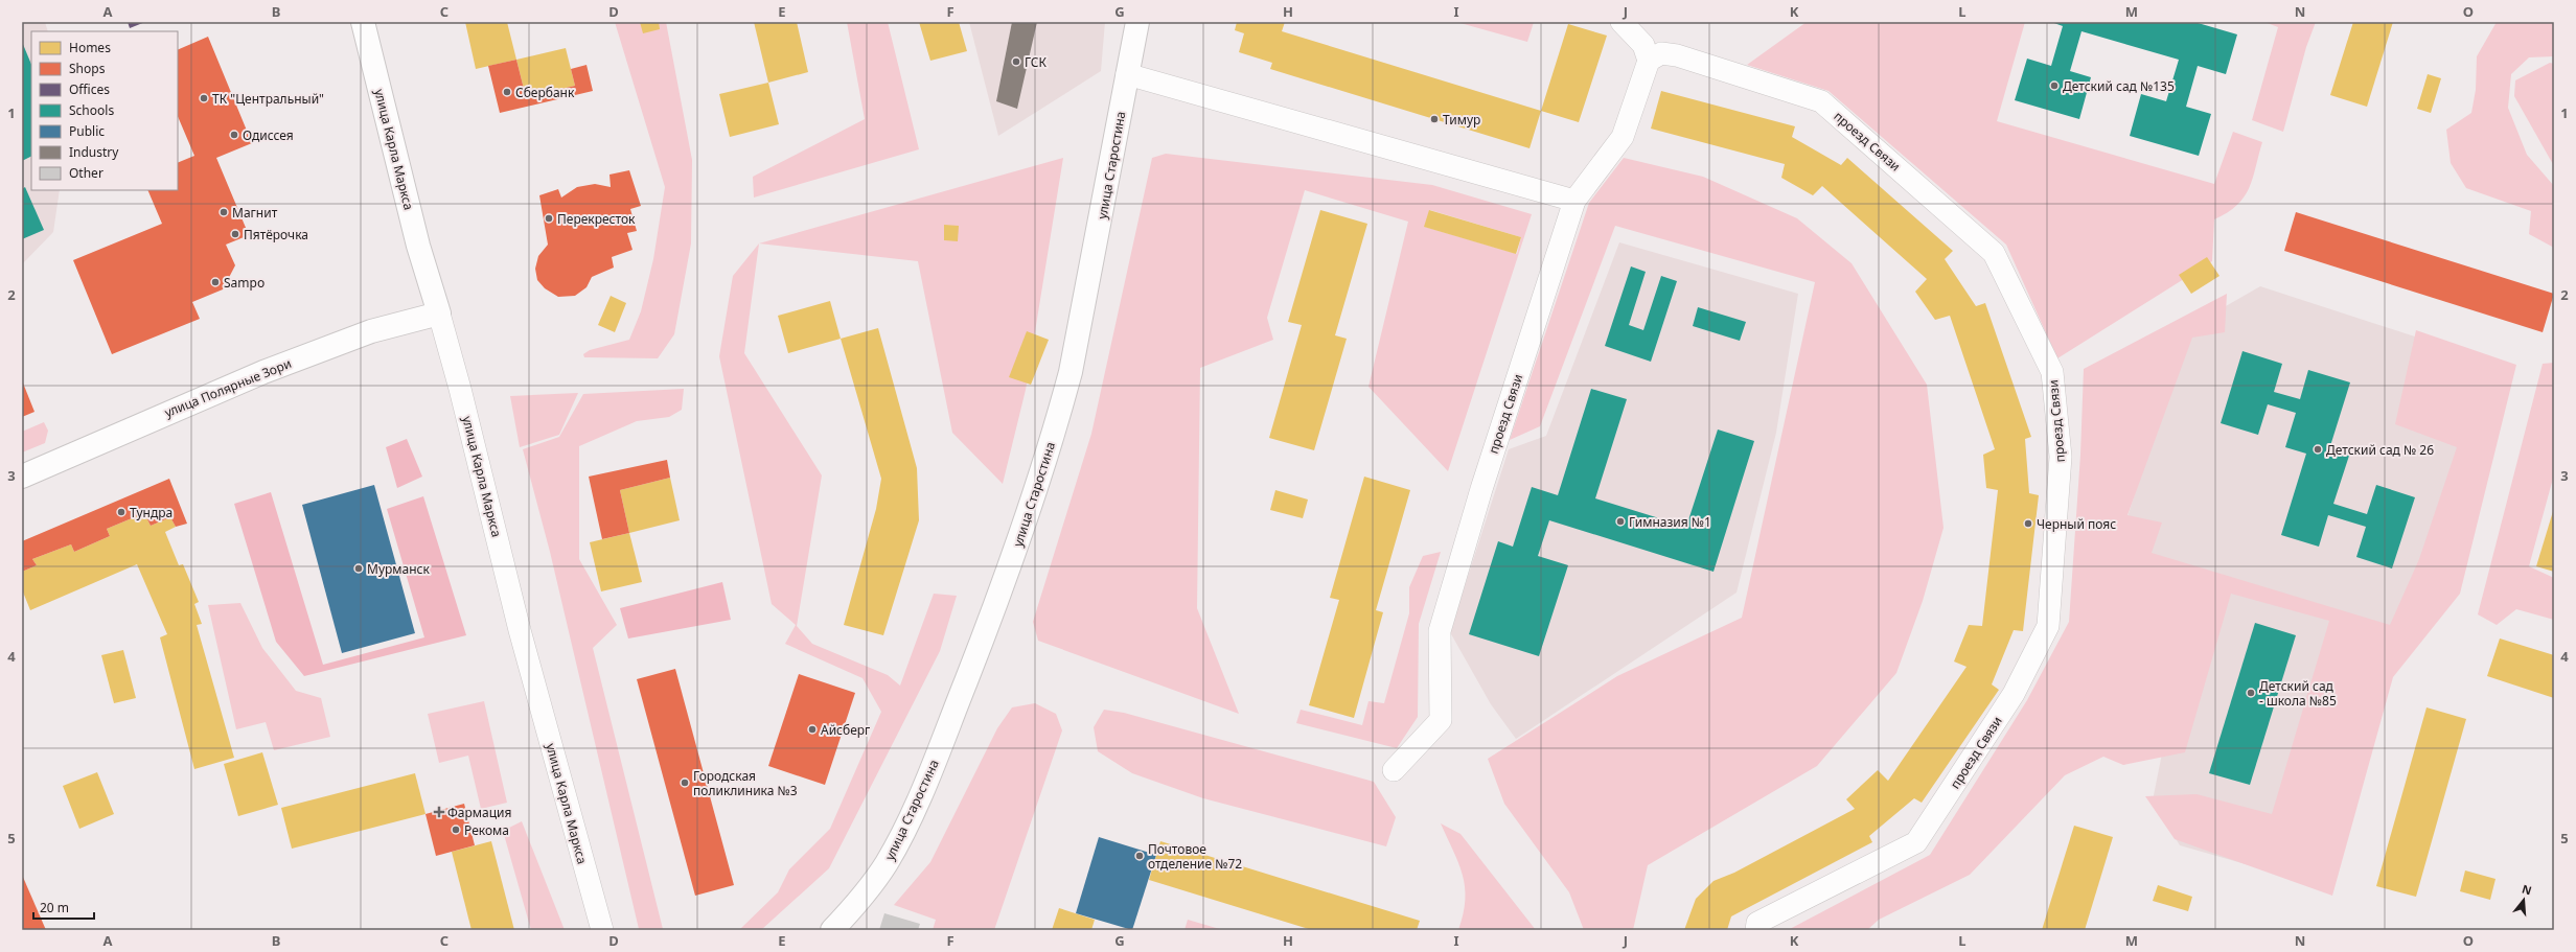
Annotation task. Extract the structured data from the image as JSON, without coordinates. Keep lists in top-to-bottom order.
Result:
{
  "streets": {
    "main road": ["улица Карла Маркса", "улица Старостина", "улица Полярные Зори"],
    "street": ["проезд Связи"]
  },
  "crossings": [
    ["улица Карла Маркса", "улица Полярные Зори"]
  ],
  "places": {
    "other": [
      "ГСК",
      "Детский сад №135",
      "Сбербанк",
      "ТК \"Центральный\"",
      "Тимур",
      "Одиссея",
      "Магнит",
      "Перекресток",
      "Пятёрочка",
      "Sampo",
      "Детский сад № 26",
      "Тундра",
      "Гимназия №1",
      "Черный пояс",
      "Мурманск",
      "Детский сад - школа №85",
      "Айсберг",
      "Городская поликлиника №3",
      "Рекома",
      "Почтовое отделение №72"
    ],
    "health": ["Фармация"]
  },
  "legend": [
    "Homes",
    "Shops",
    "Offices",
    "Schools",
    "Public",
    "Industry",
    "Other"
  ],
  "scale_bar": "20 m",
  "north": "top",
  "grid": {
    "columns": [
      "A",
      "B",
      "C",
      "D",
      "E",
      "F",
      "G",
      "H",
      "I",
      "J",
      "K",
      "L",
      "M",
      "N",
      "O"
    ],
    "rows": [
      "1",
      "2",
      "3",
      "4",
      "5"
    ]
  }
}
